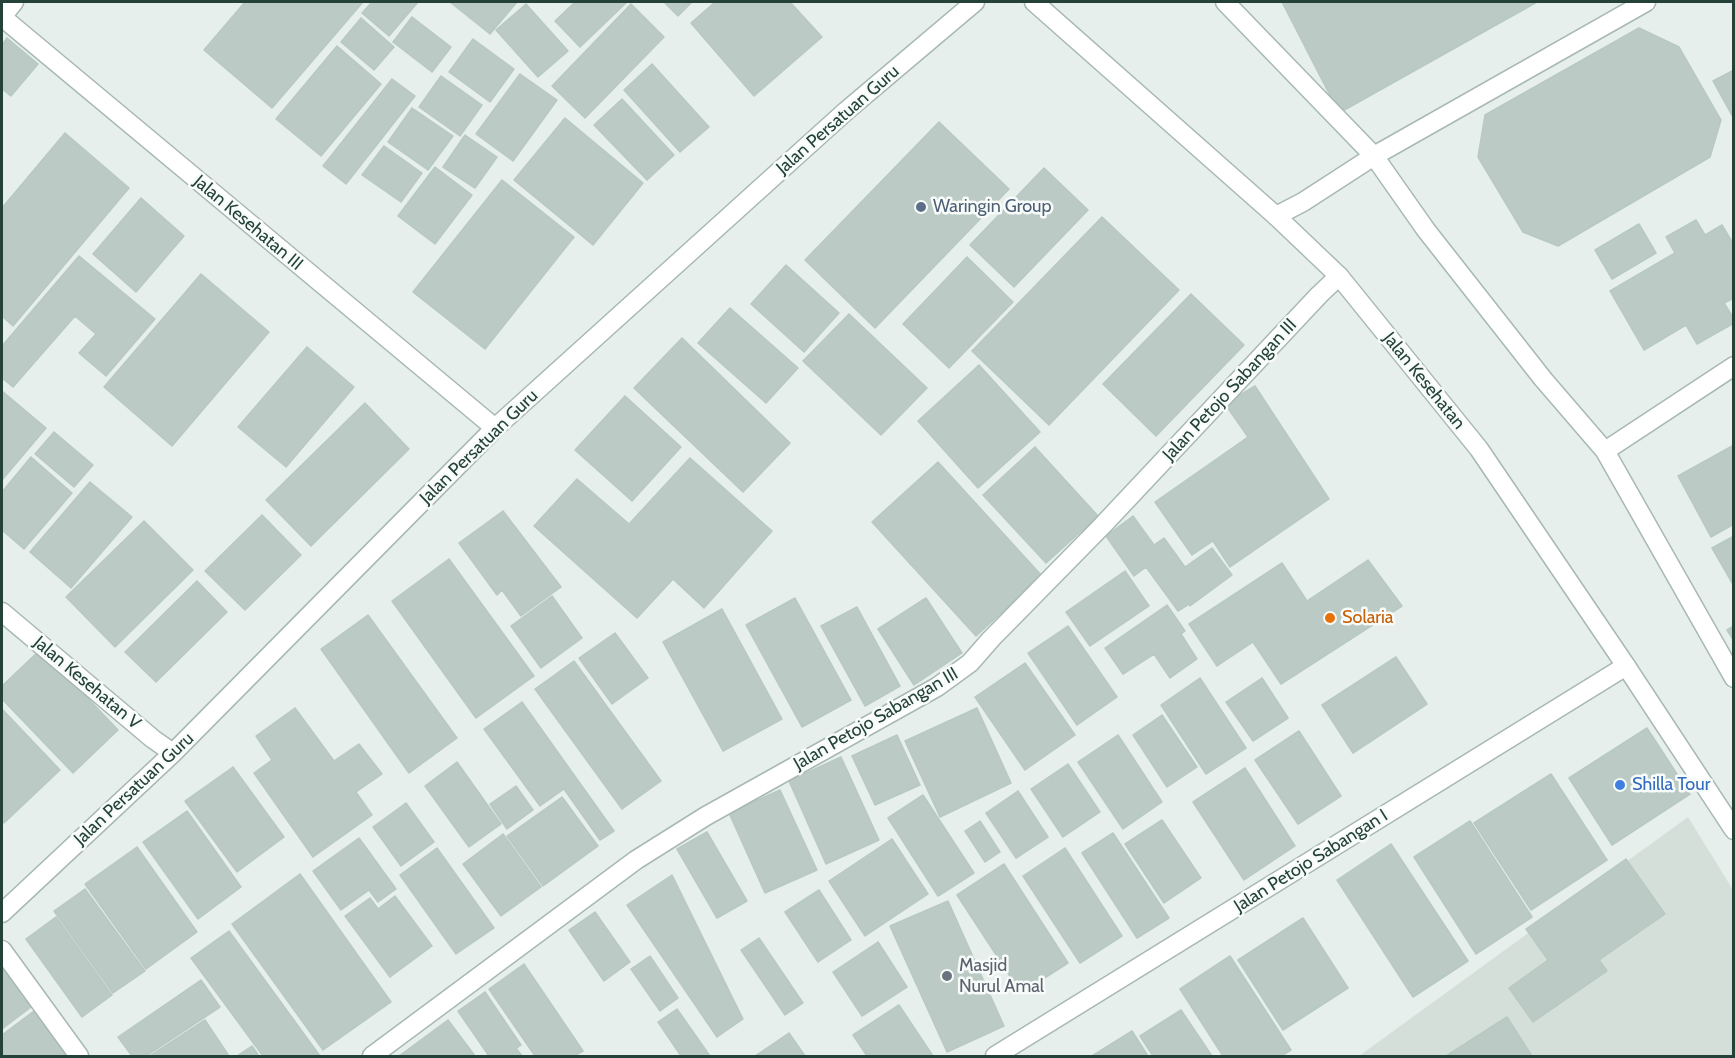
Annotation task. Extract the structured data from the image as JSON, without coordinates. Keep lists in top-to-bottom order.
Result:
{
  "streets": {
    "street": [
      "Jalan Persatuan Guru",
      "Jalan Kesehatan III",
      "Jalan Kesehatan",
      "Jalan Petojo Sabangan III",
      "Jalan Kesehatan V",
      "Jalan Petojo Sabangan I"
    ]
  },
  "crossings": [
    ["Jalan Persatuan Guru", "Jalan Kesehatan III"],
    ["Jalan Persatuan Guru", "Jalan Kesehatan V"],
    ["Jalan Kesehatan", "Jalan Petojo Sabangan III"],
    ["Jalan Kesehatan", "Jalan Petojo Sabangan I"]
  ],
  "places": [
    "Waringin Group",
    "Solaria",
    "Shilla Tour",
    "Masjid Nurul Amal"
  ]
}
